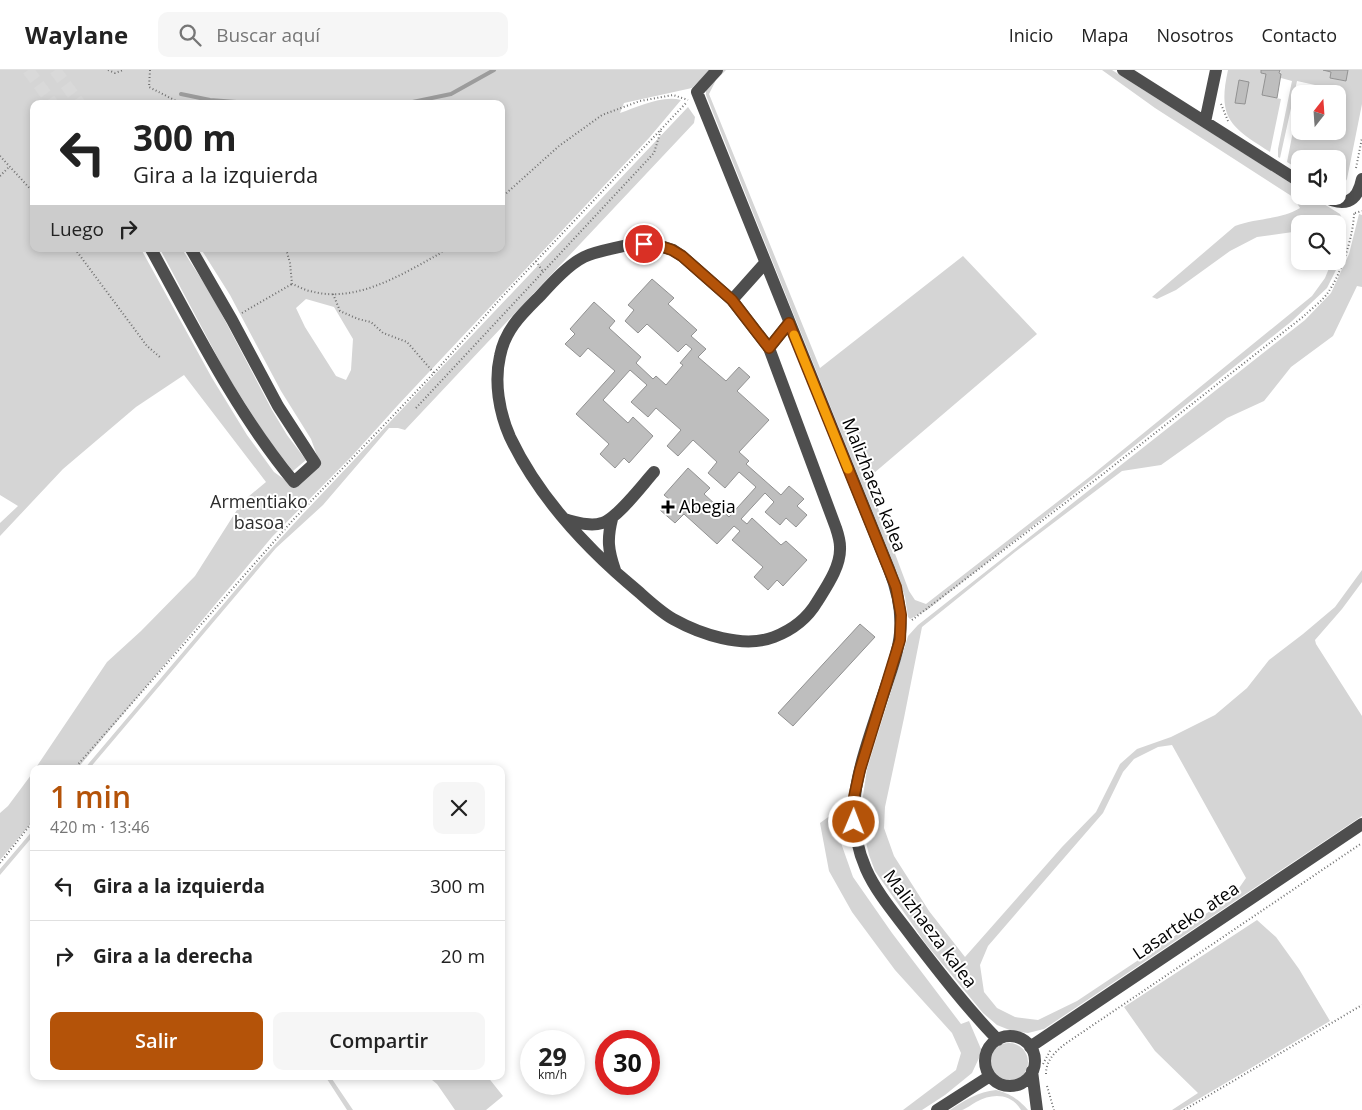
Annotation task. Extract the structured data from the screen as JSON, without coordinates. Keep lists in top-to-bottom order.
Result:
{
  "streets": {
    "street": ["Malizhaeza kalea", "Lasarteko atea"]
  },
  "crossings": [
    ["Malizhaeza kalea", "Lasarteko atea"]
  ],
  "parks": ["Armentiako basoa"],
  "places": {
    "health": ["Abegia"]
  },
  "north": "top",
  "page": {
    "header": "Waylane",
    "search": "Buscar aquí",
    "nav": [
      "Inicio",
      "Mapa",
      "Nosotros",
      "Contacto"
    ],
    "turn": ["300 m", "Gira a la izquierda"],
    "then": "Luego",
    "heading": ["1 min", "420 m · 13:46"],
    "list": [
      {
        "name": "Gira a la izquierda",
        "value": "300 m"
      },
      {
        "name": "Gira a la derecha",
        "value": "20 m"
      }
    ],
    "buttons": ["Salir", "Compartir"],
    "speed": "29 km/h",
    "limit": "30"
  }
}
